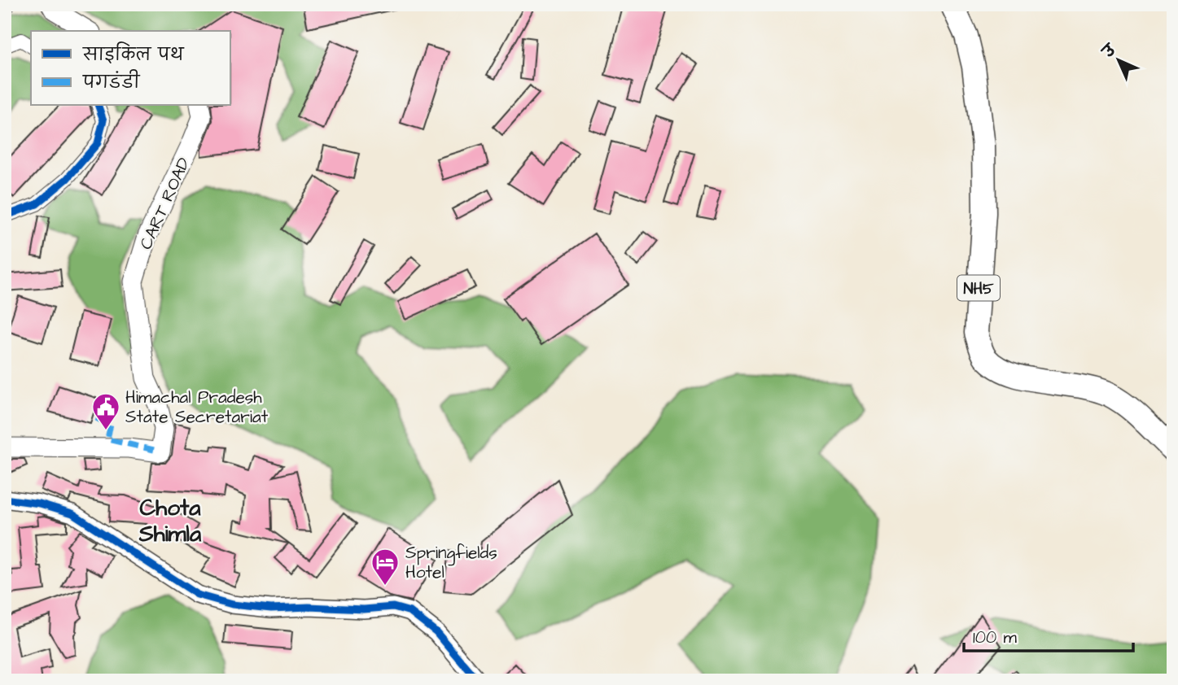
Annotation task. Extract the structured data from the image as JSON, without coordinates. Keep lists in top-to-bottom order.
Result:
{
  "streets": {
    "highway": ["NH5"],
    "main road": ["CART ROAD"]
  },
  "districts": ["Chota Shimla"],
  "places": {
    "public building": ["Himachal Pradesh State Secretariat"],
    "hotel": ["Springfields Hotel"]
  },
  "legend": ["साइकिल पथ", "पगडंडी"],
  "scale_bar": "100 m",
  "north": "top left"
}
